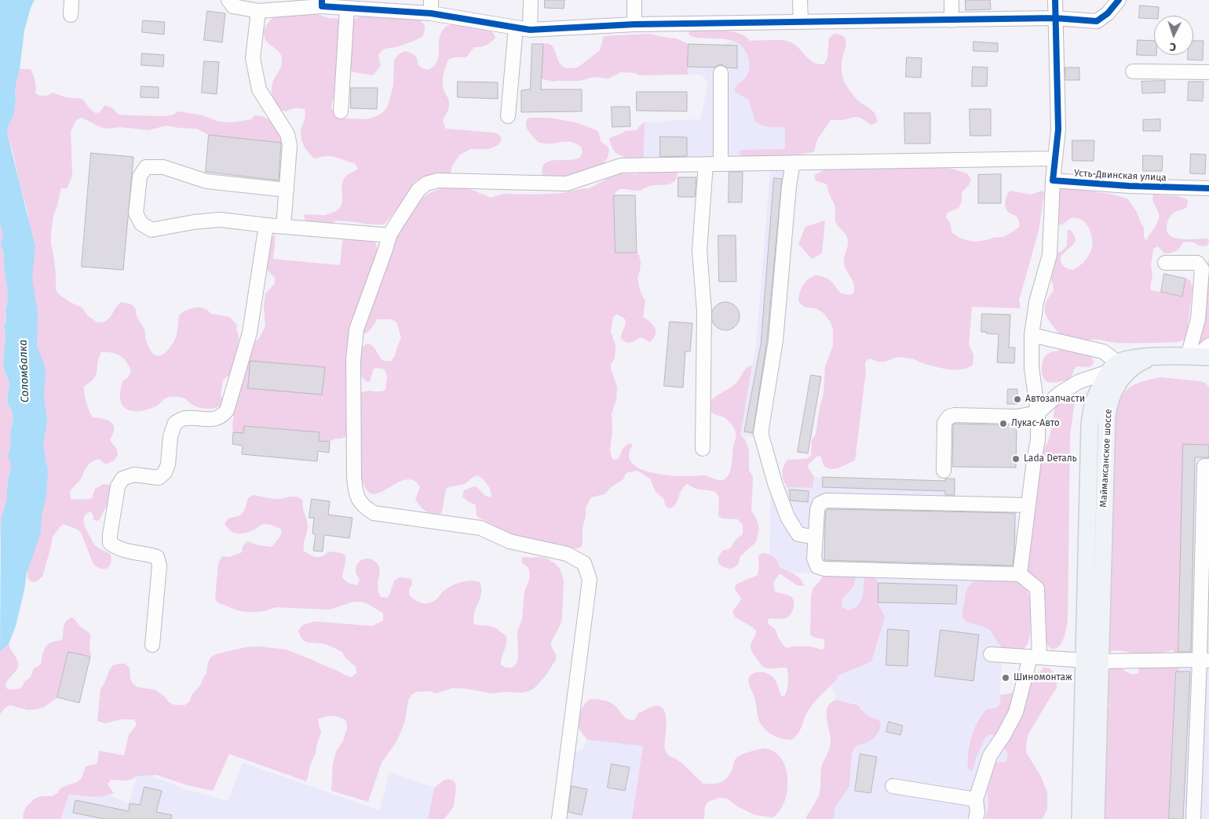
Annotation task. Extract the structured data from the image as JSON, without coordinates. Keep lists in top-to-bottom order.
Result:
{
  "streets": {
    "main road": ["Маймаксанское шоссе"],
    "street": ["Усть-Двинская улица"]
  },
  "water": ["Соломбалка"],
  "places": [
    "Автозапчасти",
    "Лукас-Авто",
    "Lada Dеталь",
    "Шиномонтаж"
  ],
  "north": "bottom"
}
